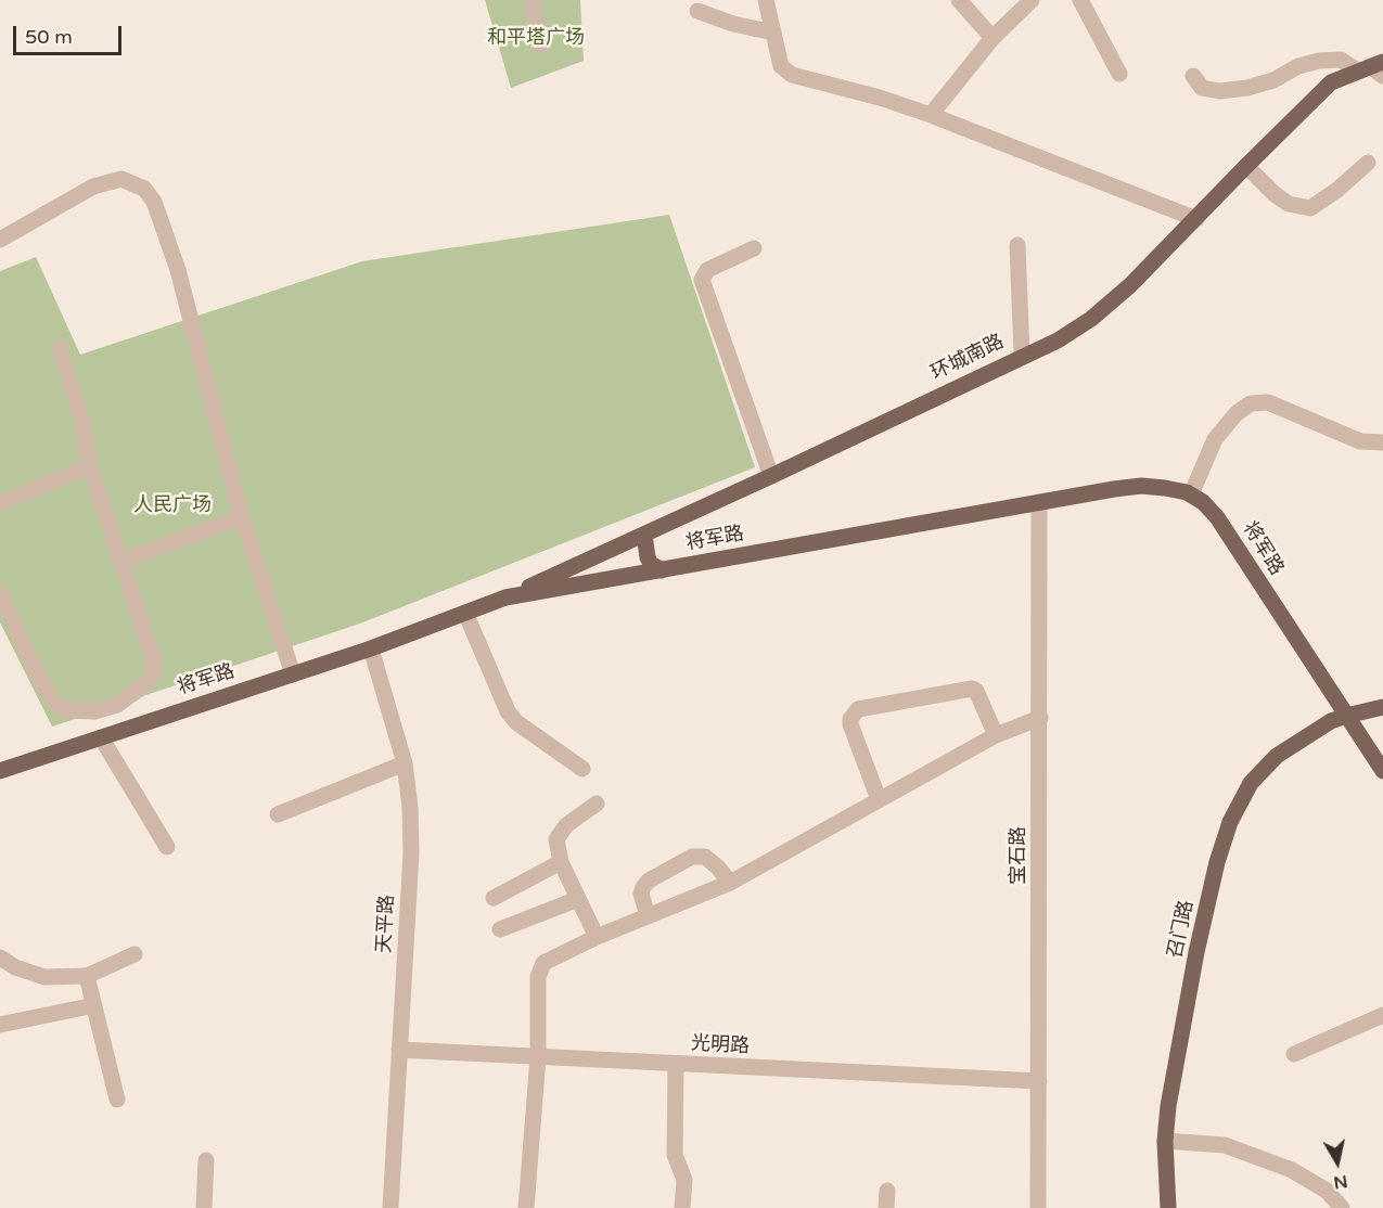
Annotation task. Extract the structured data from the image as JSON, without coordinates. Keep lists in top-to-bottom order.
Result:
{
  "streets": {
    "main road": ["环城南路", "将军路", "召门路"],
    "street": ["宝石路", "天平路", "光明路"]
  },
  "crossings": [
    ["环城南路", "将军路"],
    ["将军路", "宝石路"],
    ["将军路", "天平路"],
    ["将军路", "召门路"],
    ["宝石路", "光明路"],
    ["天平路", "光明路"]
  ],
  "parks": ["和平塔广场", "人民广场"],
  "scale_bar": "50 m",
  "north": "bottom"
}
